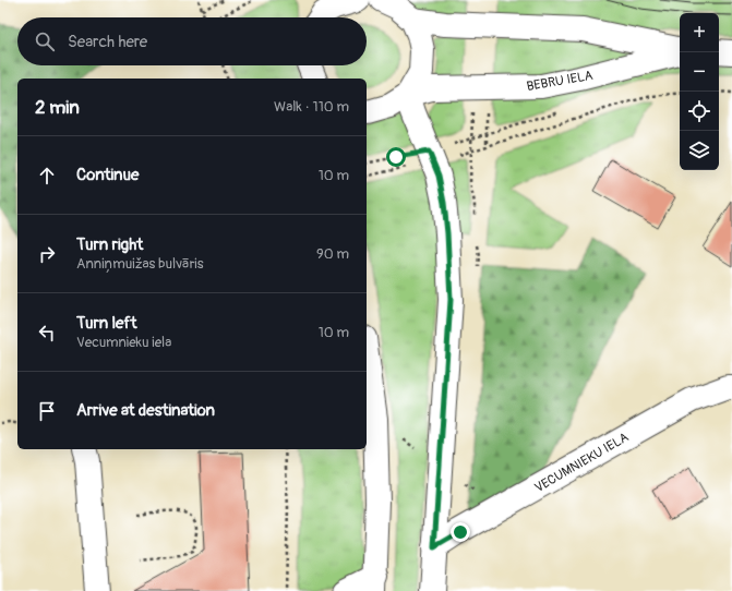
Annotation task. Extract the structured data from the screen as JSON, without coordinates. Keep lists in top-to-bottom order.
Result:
{
  "streets": {
    "street": ["BEBRU IELA", "VECUMNIEKU IELA"]
  },
  "page": {
    "map_buttons": ["+", "−"],
    "search": "Search here",
    "heading": ["2 min", "Walk · 110 m"],
    "list": [
      ["Continue", "10 m"],
      ["Turn right", "Anniņmuižas bulvāris", "90 m"],
      ["Turn left", "Vecumnieku iela", "10 m"],
      "Arrive at destination"
    ]
  }
}
